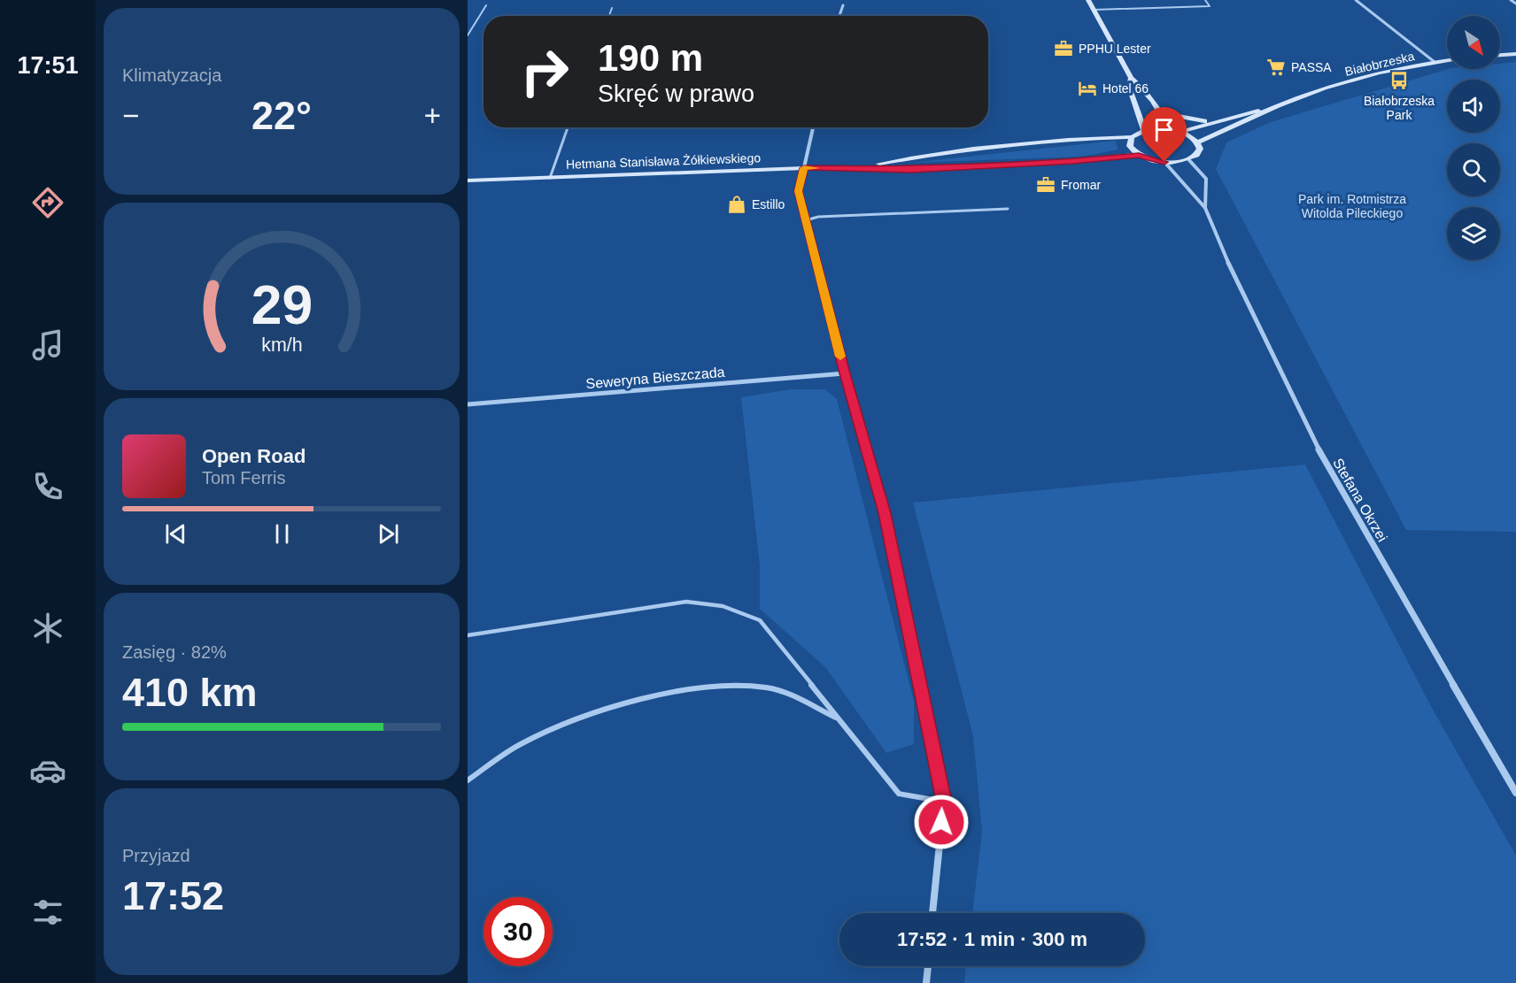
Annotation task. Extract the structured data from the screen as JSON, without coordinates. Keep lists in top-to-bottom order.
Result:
{
  "streets": {
    "street": [
      "Białobrzeska",
      "Hetmana Stanisława Żółkiewskiego",
      "Seweryna Bieszczada",
      "Stefana Okrzei"
    ]
  },
  "parks": ["Park im. Rotmistrza Witolda Pileckiego"],
  "places": {
    "office": ["PPHU Lester", "Fromar"],
    "supermarket": ["PASSA"],
    "bus stop": ["Białobrzeska Park"],
    "hotel": ["Hotel 66"],
    "shop": ["Estillo"]
  },
  "north": "bottom right",
  "page": {
    "tabs": "17:51",
    "tile": [
      "Klimatyzacja",
      ["Zasięg · 82%", "410 km"],
      ["Przyjazd", "17:52"]
    ],
    "turn": ["190 m", "Skręć w prawo"],
    "heat": ["−", "22°", "+"],
    "song": ["Open Road", "Tom Ferris"],
    "limit": "30",
    "trip": "17:52 · 1 min · 300 m",
    "gauge": ["29", "km/h"]
  }
}
